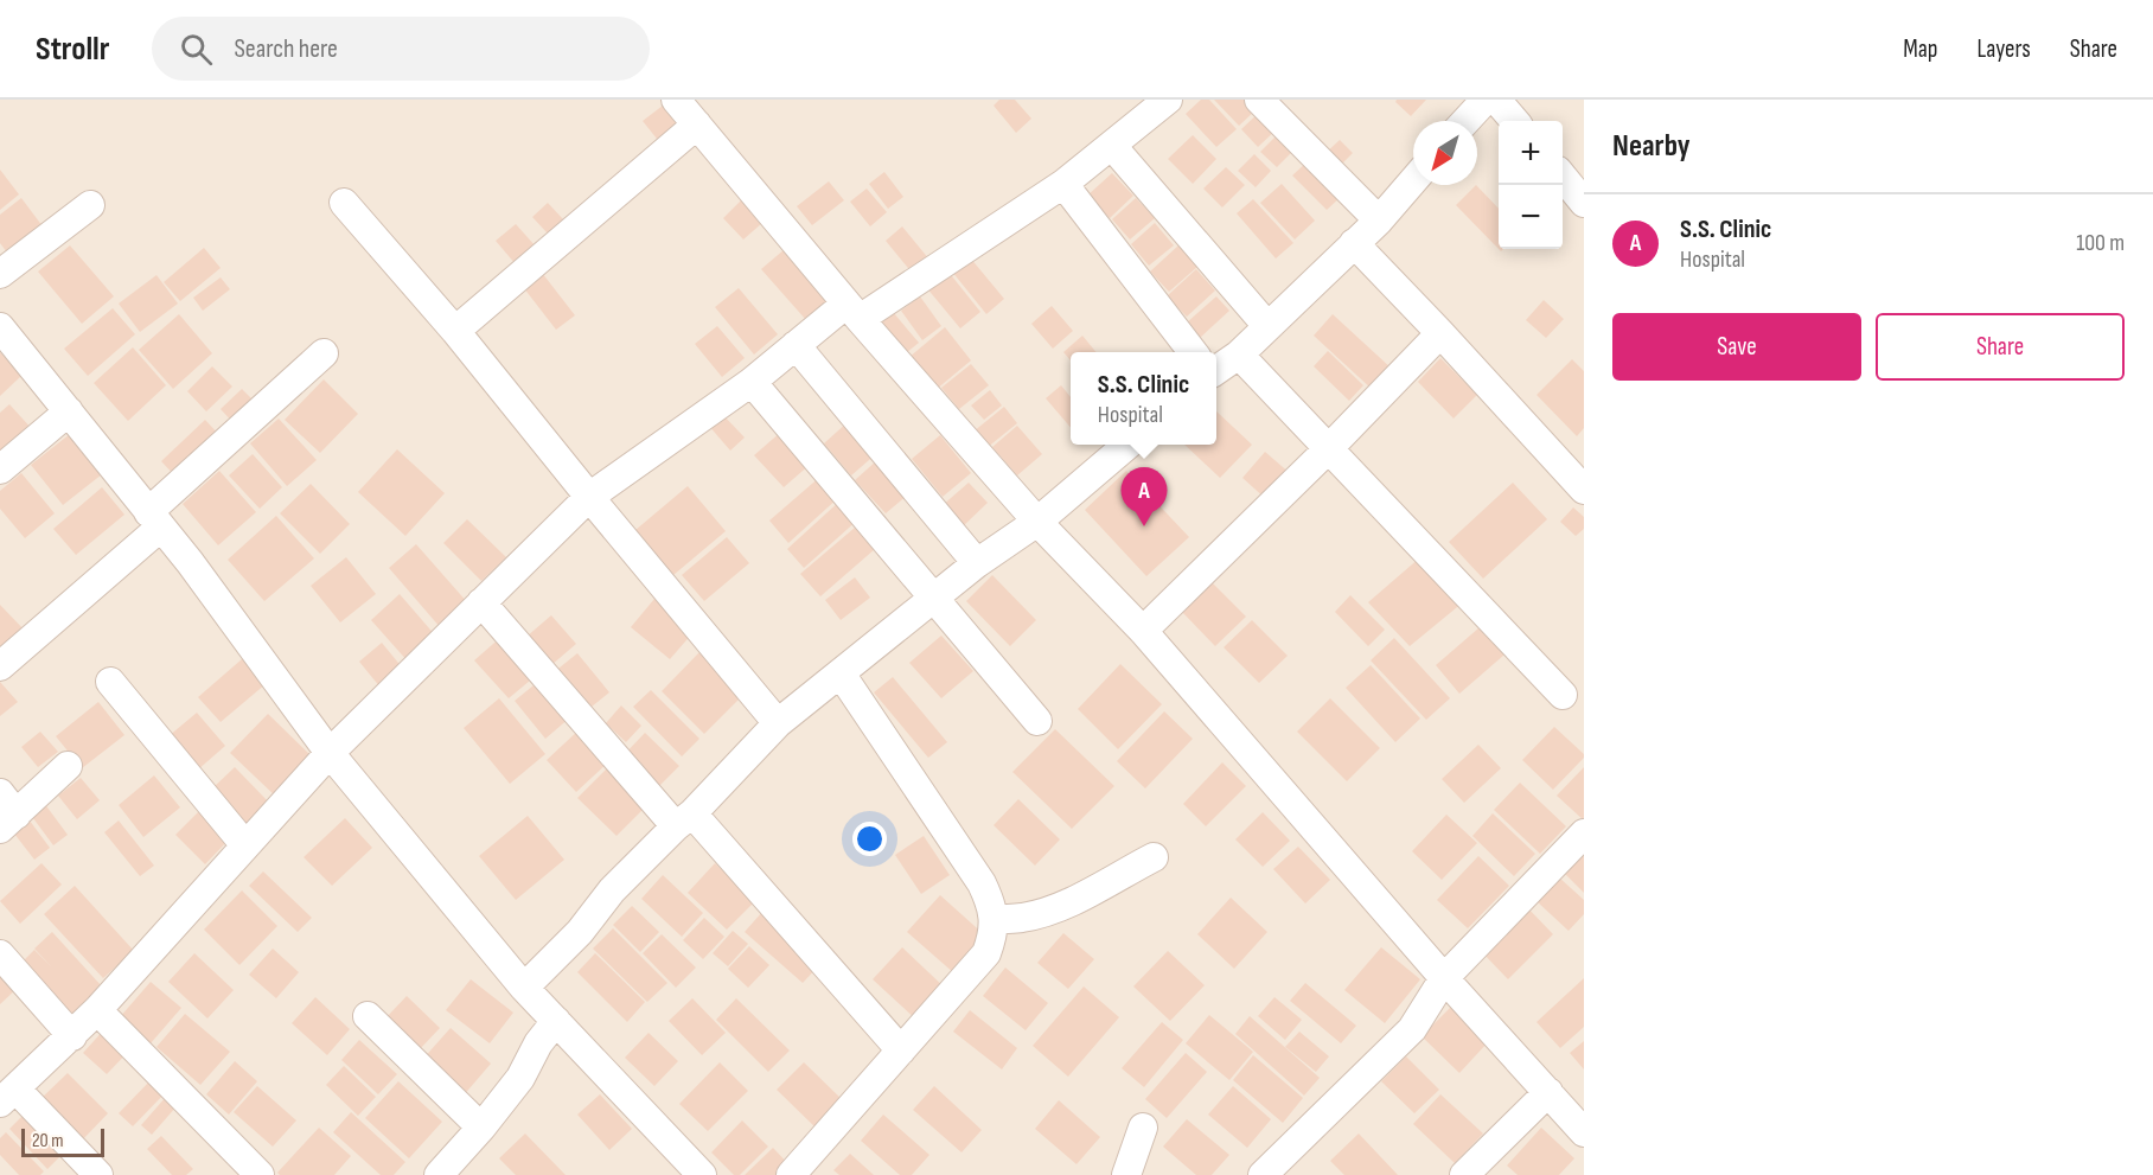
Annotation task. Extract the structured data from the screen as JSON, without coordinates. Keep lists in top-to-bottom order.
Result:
{
  "scale_bar": "20 m",
  "north": "bottom left",
  "page": {
    "header": "Strollr",
    "search": "Search here",
    "nav": ["Map", "Layers", "Share"],
    "heading": "Nearby",
    "map_buttons": ["+", "−"],
    "list": [
      {
        "mark": "A",
        "name": "S.S. Clinic",
        "note": "Hospital",
        "value": "100 m"
      }
    ],
    "buttons": ["Save", "Share"],
    "popup": ["S.S. Clinic", "Hospital"],
    "pins": "A",
    "scale": "20 m"
  }
}
